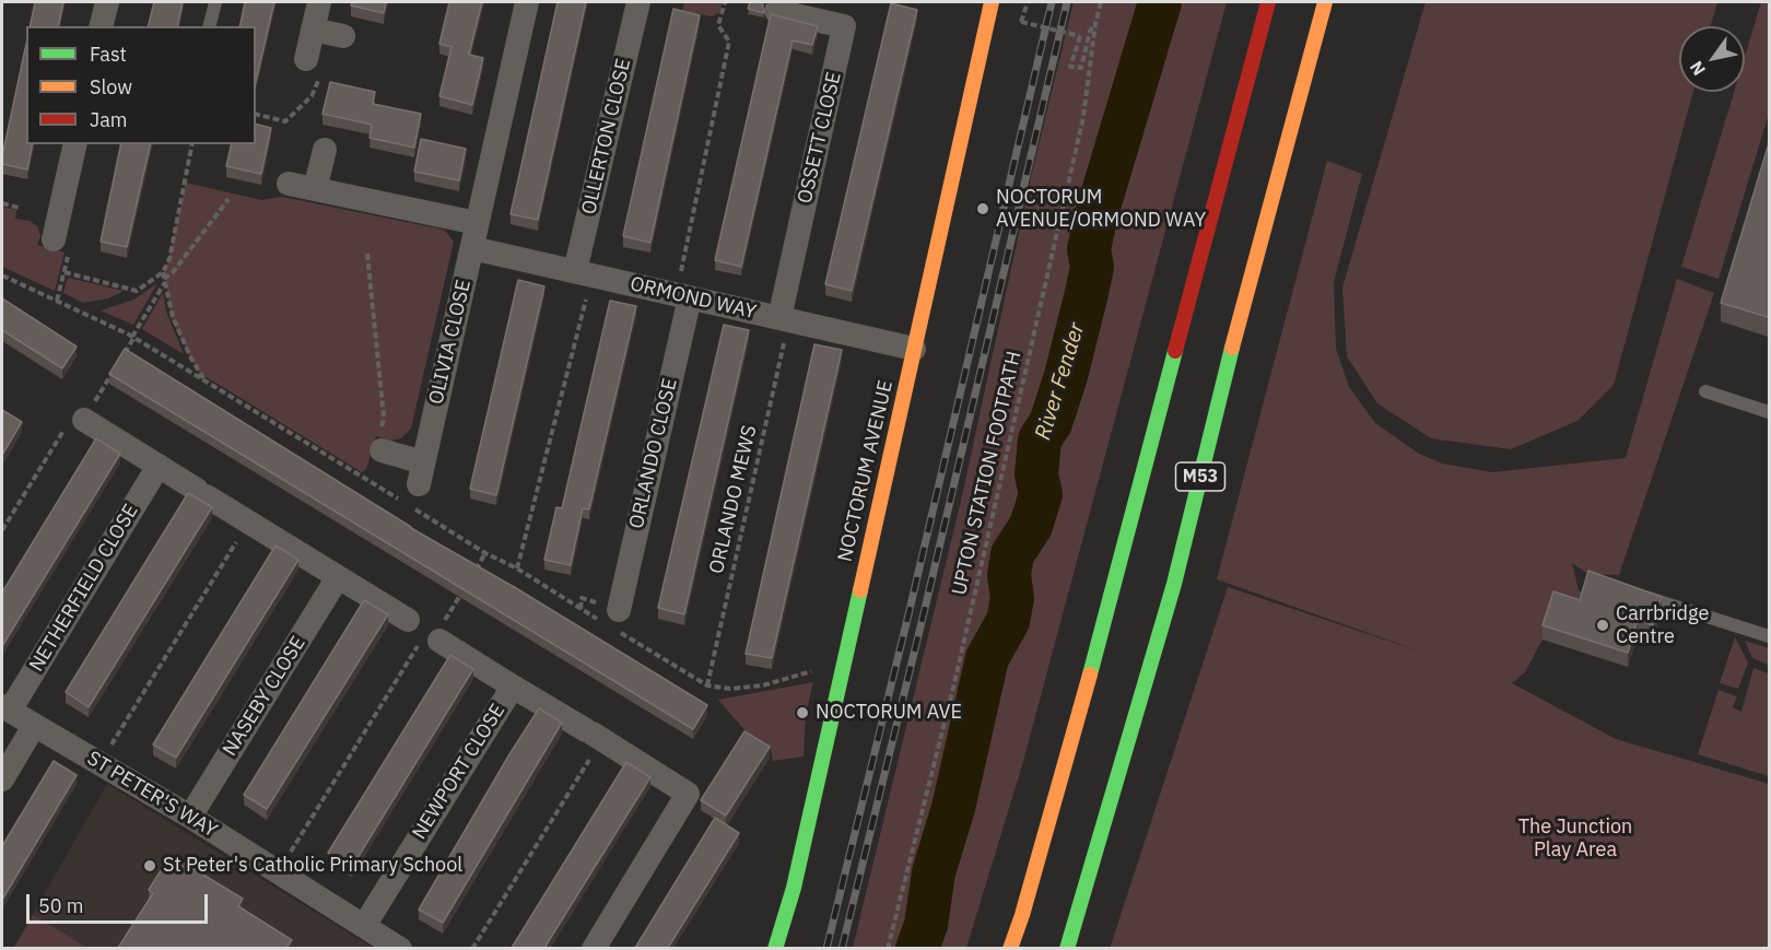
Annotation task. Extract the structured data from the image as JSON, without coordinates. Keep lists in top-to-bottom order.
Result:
{
  "streets": {
    "main road": ["NOCTORUM AVENUE", "M53"],
    "street": [
      "OLLERTON CLOSE",
      "OSSETT CLOSE",
      "ORMOND WAY",
      "OLIVIA CLOSE",
      "ORLANDO CLOSE",
      "NETHERFIELD CLOSE",
      "NASEBY CLOSE",
      "NEWPORT CLOSE",
      "ST PETER'S WAY"
    ],
    "path": ["UPTON STATION FOOTPATH", "ORLANDO MEWS"]
  },
  "crossings": [
    ["OLLERTON CLOSE", "ORMOND WAY"],
    ["OSSETT CLOSE", "ORMOND WAY"],
    ["OSSETT CLOSE", "ORLANDO MEWS"],
    ["ORMOND WAY", "OLIVIA CLOSE"],
    ["ORMOND WAY", "ORLANDO CLOSE"],
    ["ORMOND WAY", "NOCTORUM AVENUE"],
    ["ORMOND WAY", "ORLANDO MEWS"],
    ["NETHERFIELD CLOSE", "ST PETER'S WAY"],
    ["NASEBY CLOSE", "ST PETER'S WAY"],
    ["NEWPORT CLOSE", "ST PETER'S WAY"]
  ],
  "water": ["River Fender"],
  "parks": ["The Junction Play Area"],
  "places": [
    "NOCTORUM AVENUE/ORMOND WAY",
    "Carrbridge Centre",
    "NOCTORUM AVE",
    "St Peter's Catholic Primary School"
  ],
  "legend": ["Fast", "Slow", "Jam"],
  "scale_bar": "50 m",
  "north": "bottom left"
}
